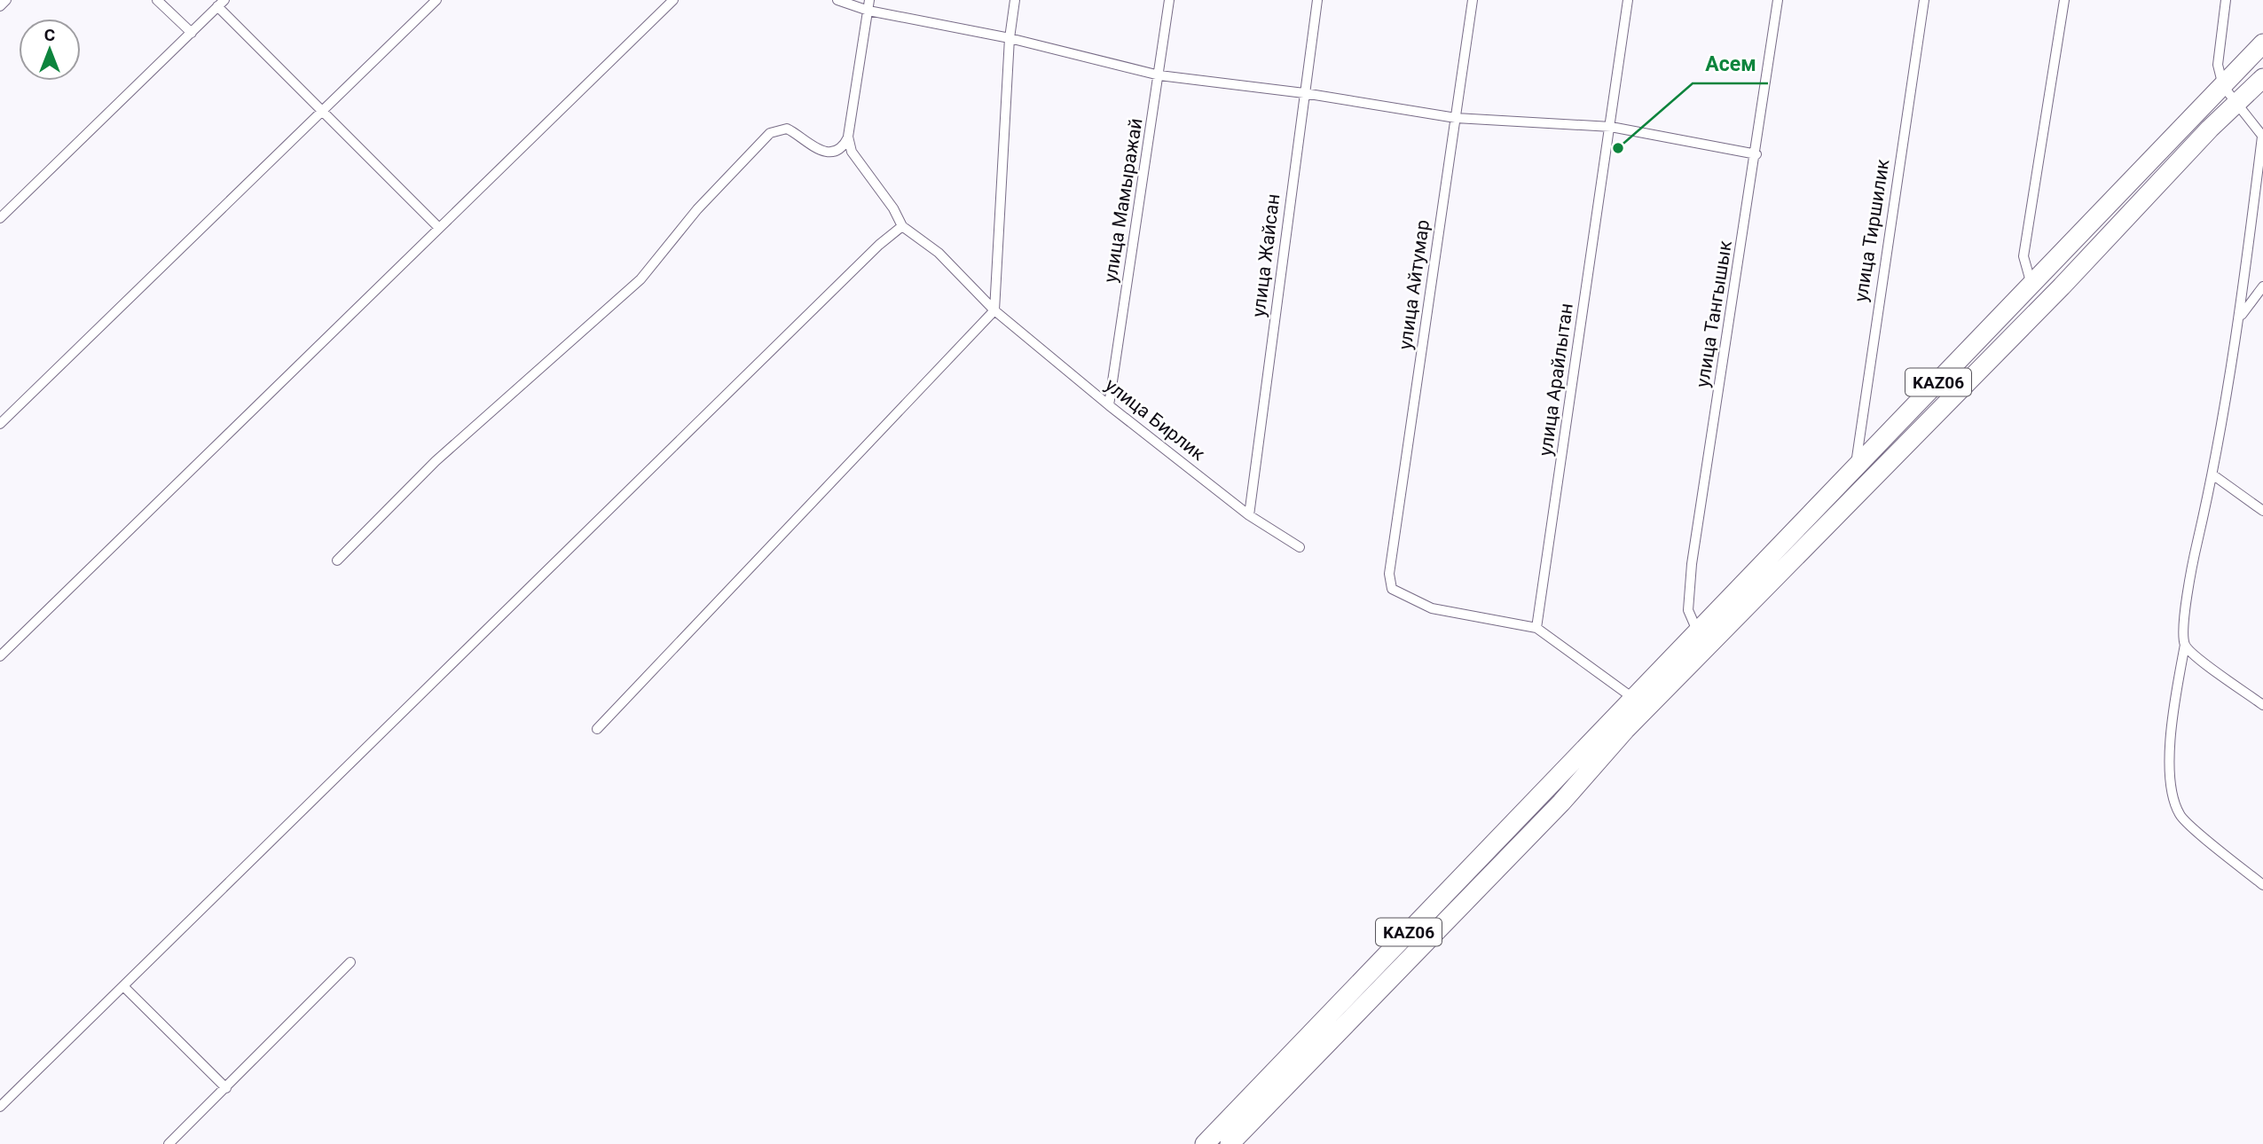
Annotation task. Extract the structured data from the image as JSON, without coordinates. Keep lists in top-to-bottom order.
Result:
{
  "streets": {
    "highway": ["KАZ06"],
    "street": [
      "улица Мамыражай",
      "улица Тиршилик",
      "улица Жайсан",
      "улица Айтумар",
      "улица Тангышык",
      "улица Арайлытан",
      "улица Бирлик"
    ]
  },
  "crossings": [
    ["улица Мамыражай", "улица Бирлик"],
    ["улица Тиршилик", "KАZ06"],
    ["улица Жайсан", "улица Бирлик"],
    ["улица Айтумар", "улица Арайлытан"],
    ["улица Тангышык", "KАZ06"]
  ],
  "places": ["Асем"],
  "north": "top"
}
